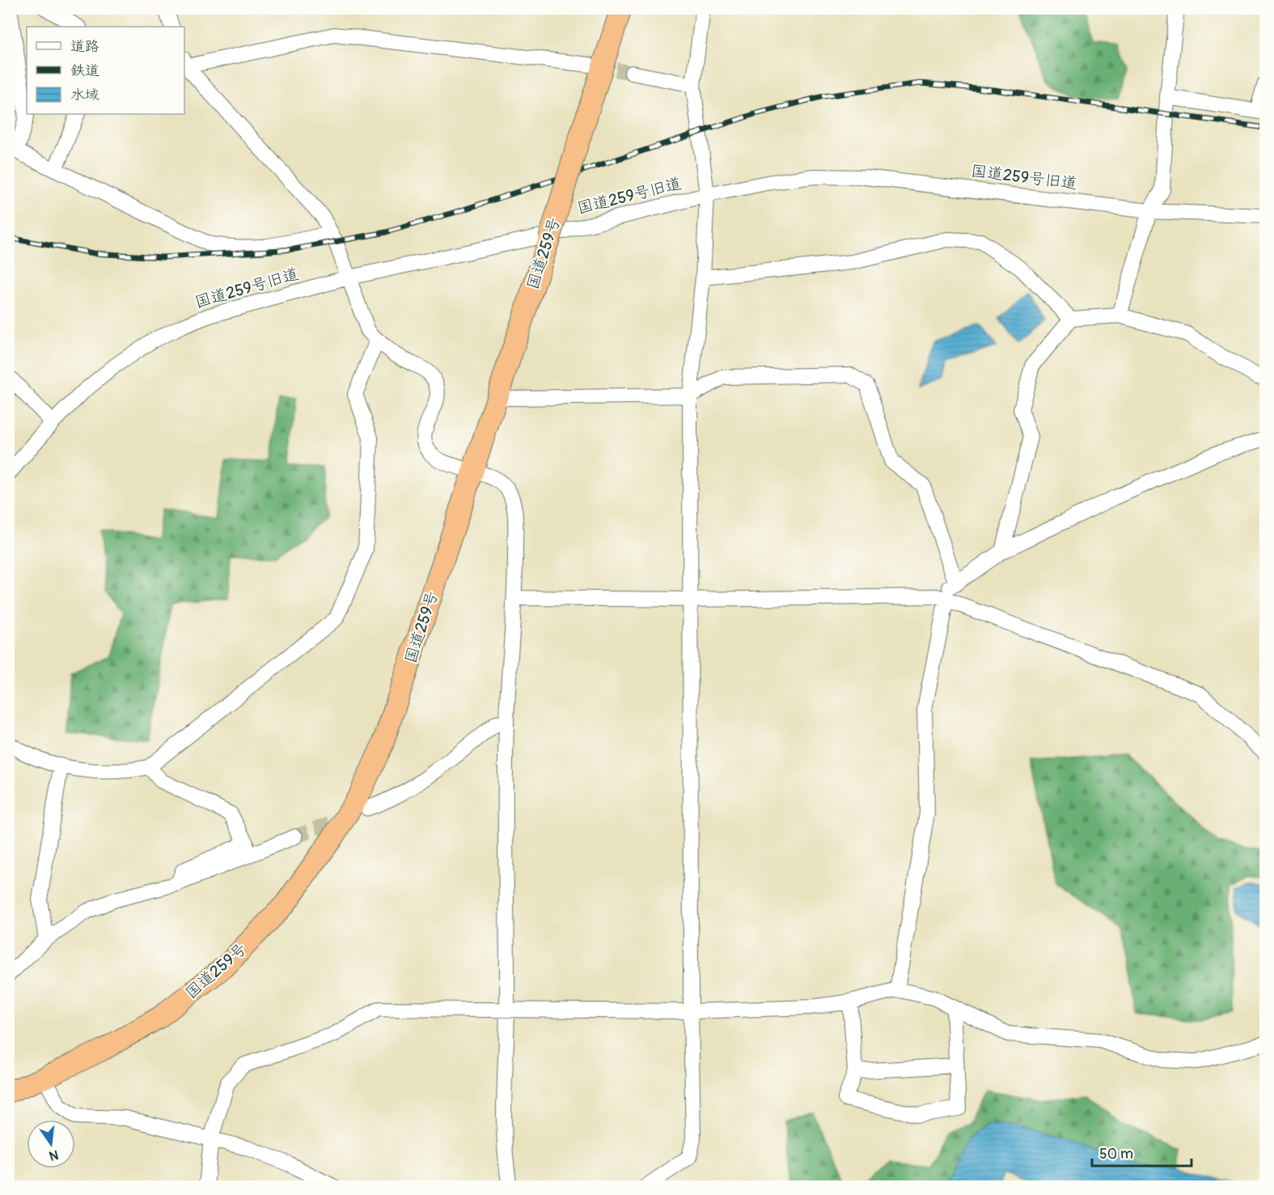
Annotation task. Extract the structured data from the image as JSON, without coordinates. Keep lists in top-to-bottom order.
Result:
{
  "streets": {
    "highway": ["国道259号"],
    "street": ["国道259号旧道"]
  },
  "legend": ["道路", "鉄道", "水域"],
  "scale_bar": "50 m",
  "north": "bottom"
}
